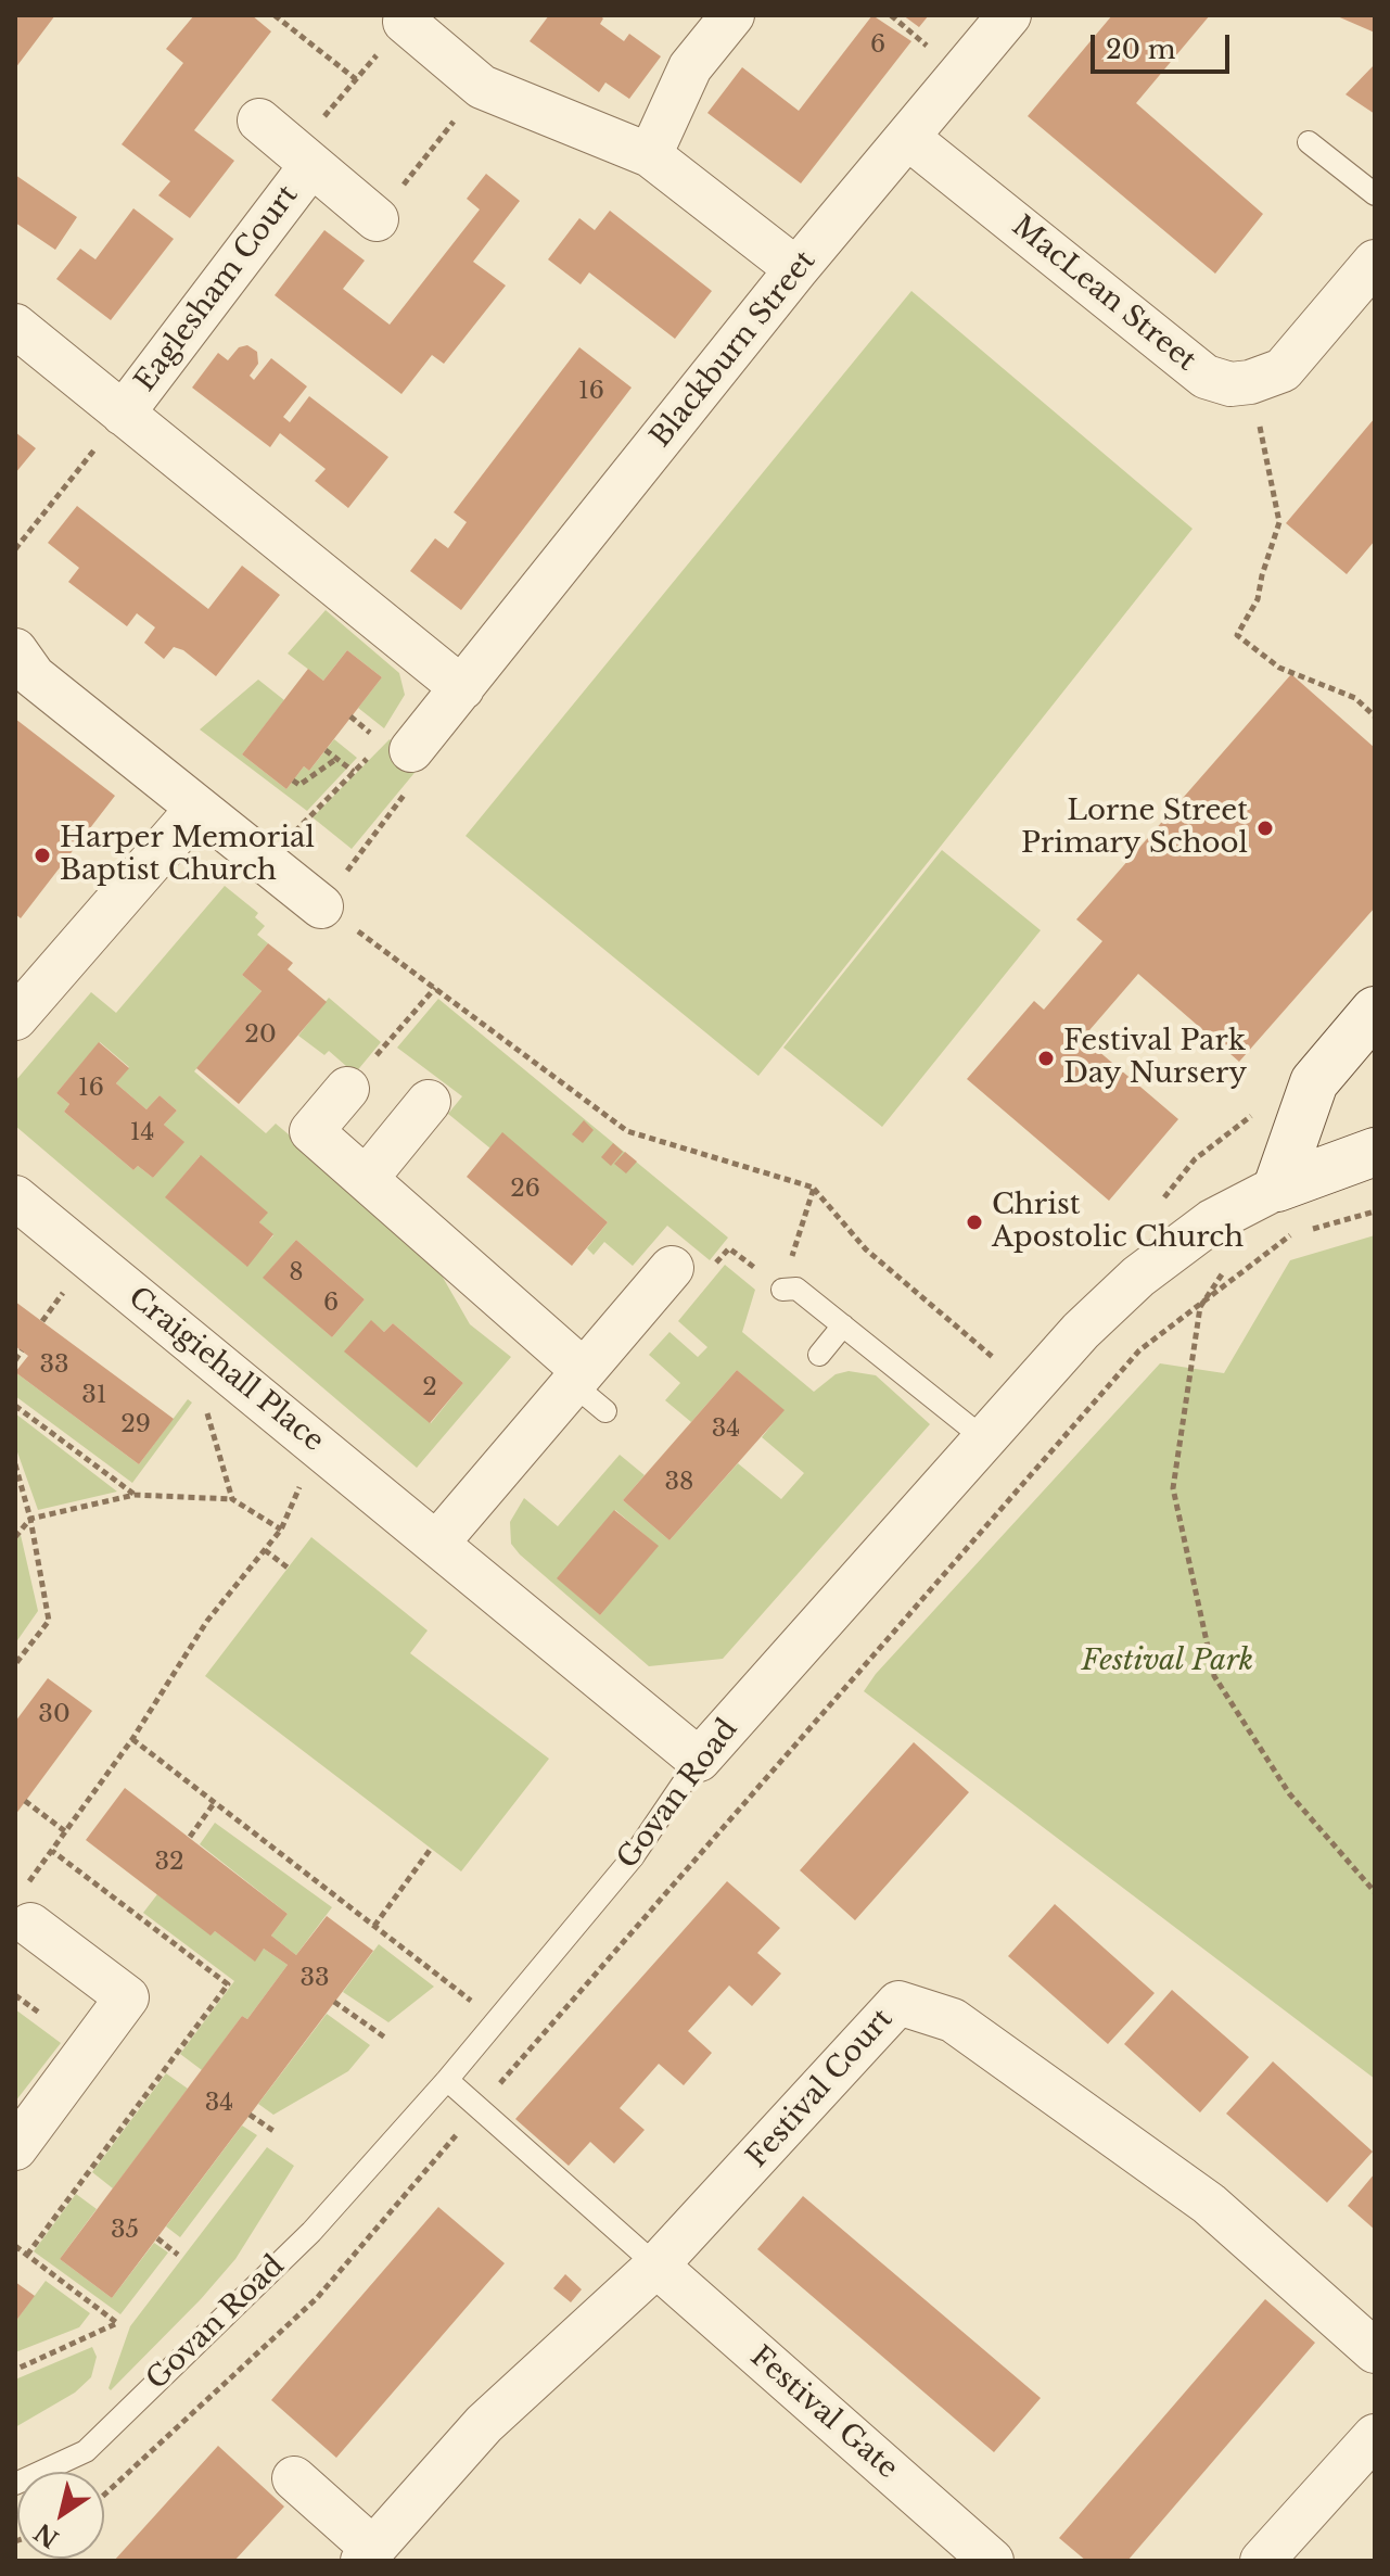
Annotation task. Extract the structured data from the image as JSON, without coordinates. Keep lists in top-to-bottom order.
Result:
{
  "streets": {
    "street": [
      "Eaglesham Court",
      "MacLean Street",
      "Blackburn Street",
      "Craigiehall Place",
      "Govan Road",
      "Festival Court",
      "Festival Gate"
    ]
  },
  "crossings": [
    ["MacLean Street", "Blackburn Street"],
    ["Craigiehall Place", "Govan Road"],
    ["Festival Court", "Festival Gate"]
  ],
  "parks": ["Festival Park"],
  "places": [
    "Lorne Street Primary School",
    "Harper Memorial Baptist Church",
    "Festival Park Day Nursery",
    "Christ Apostolic Church"
  ],
  "house_numbers": [
    "6",
    "16",
    "20",
    "16",
    "14",
    "26",
    "8",
    "6",
    "33",
    "2",
    "31",
    "29",
    "34",
    "38",
    "30",
    "32",
    "33",
    "34",
    "35"
  ],
  "scale_bar": "20 m",
  "north": "bottom left"
}
